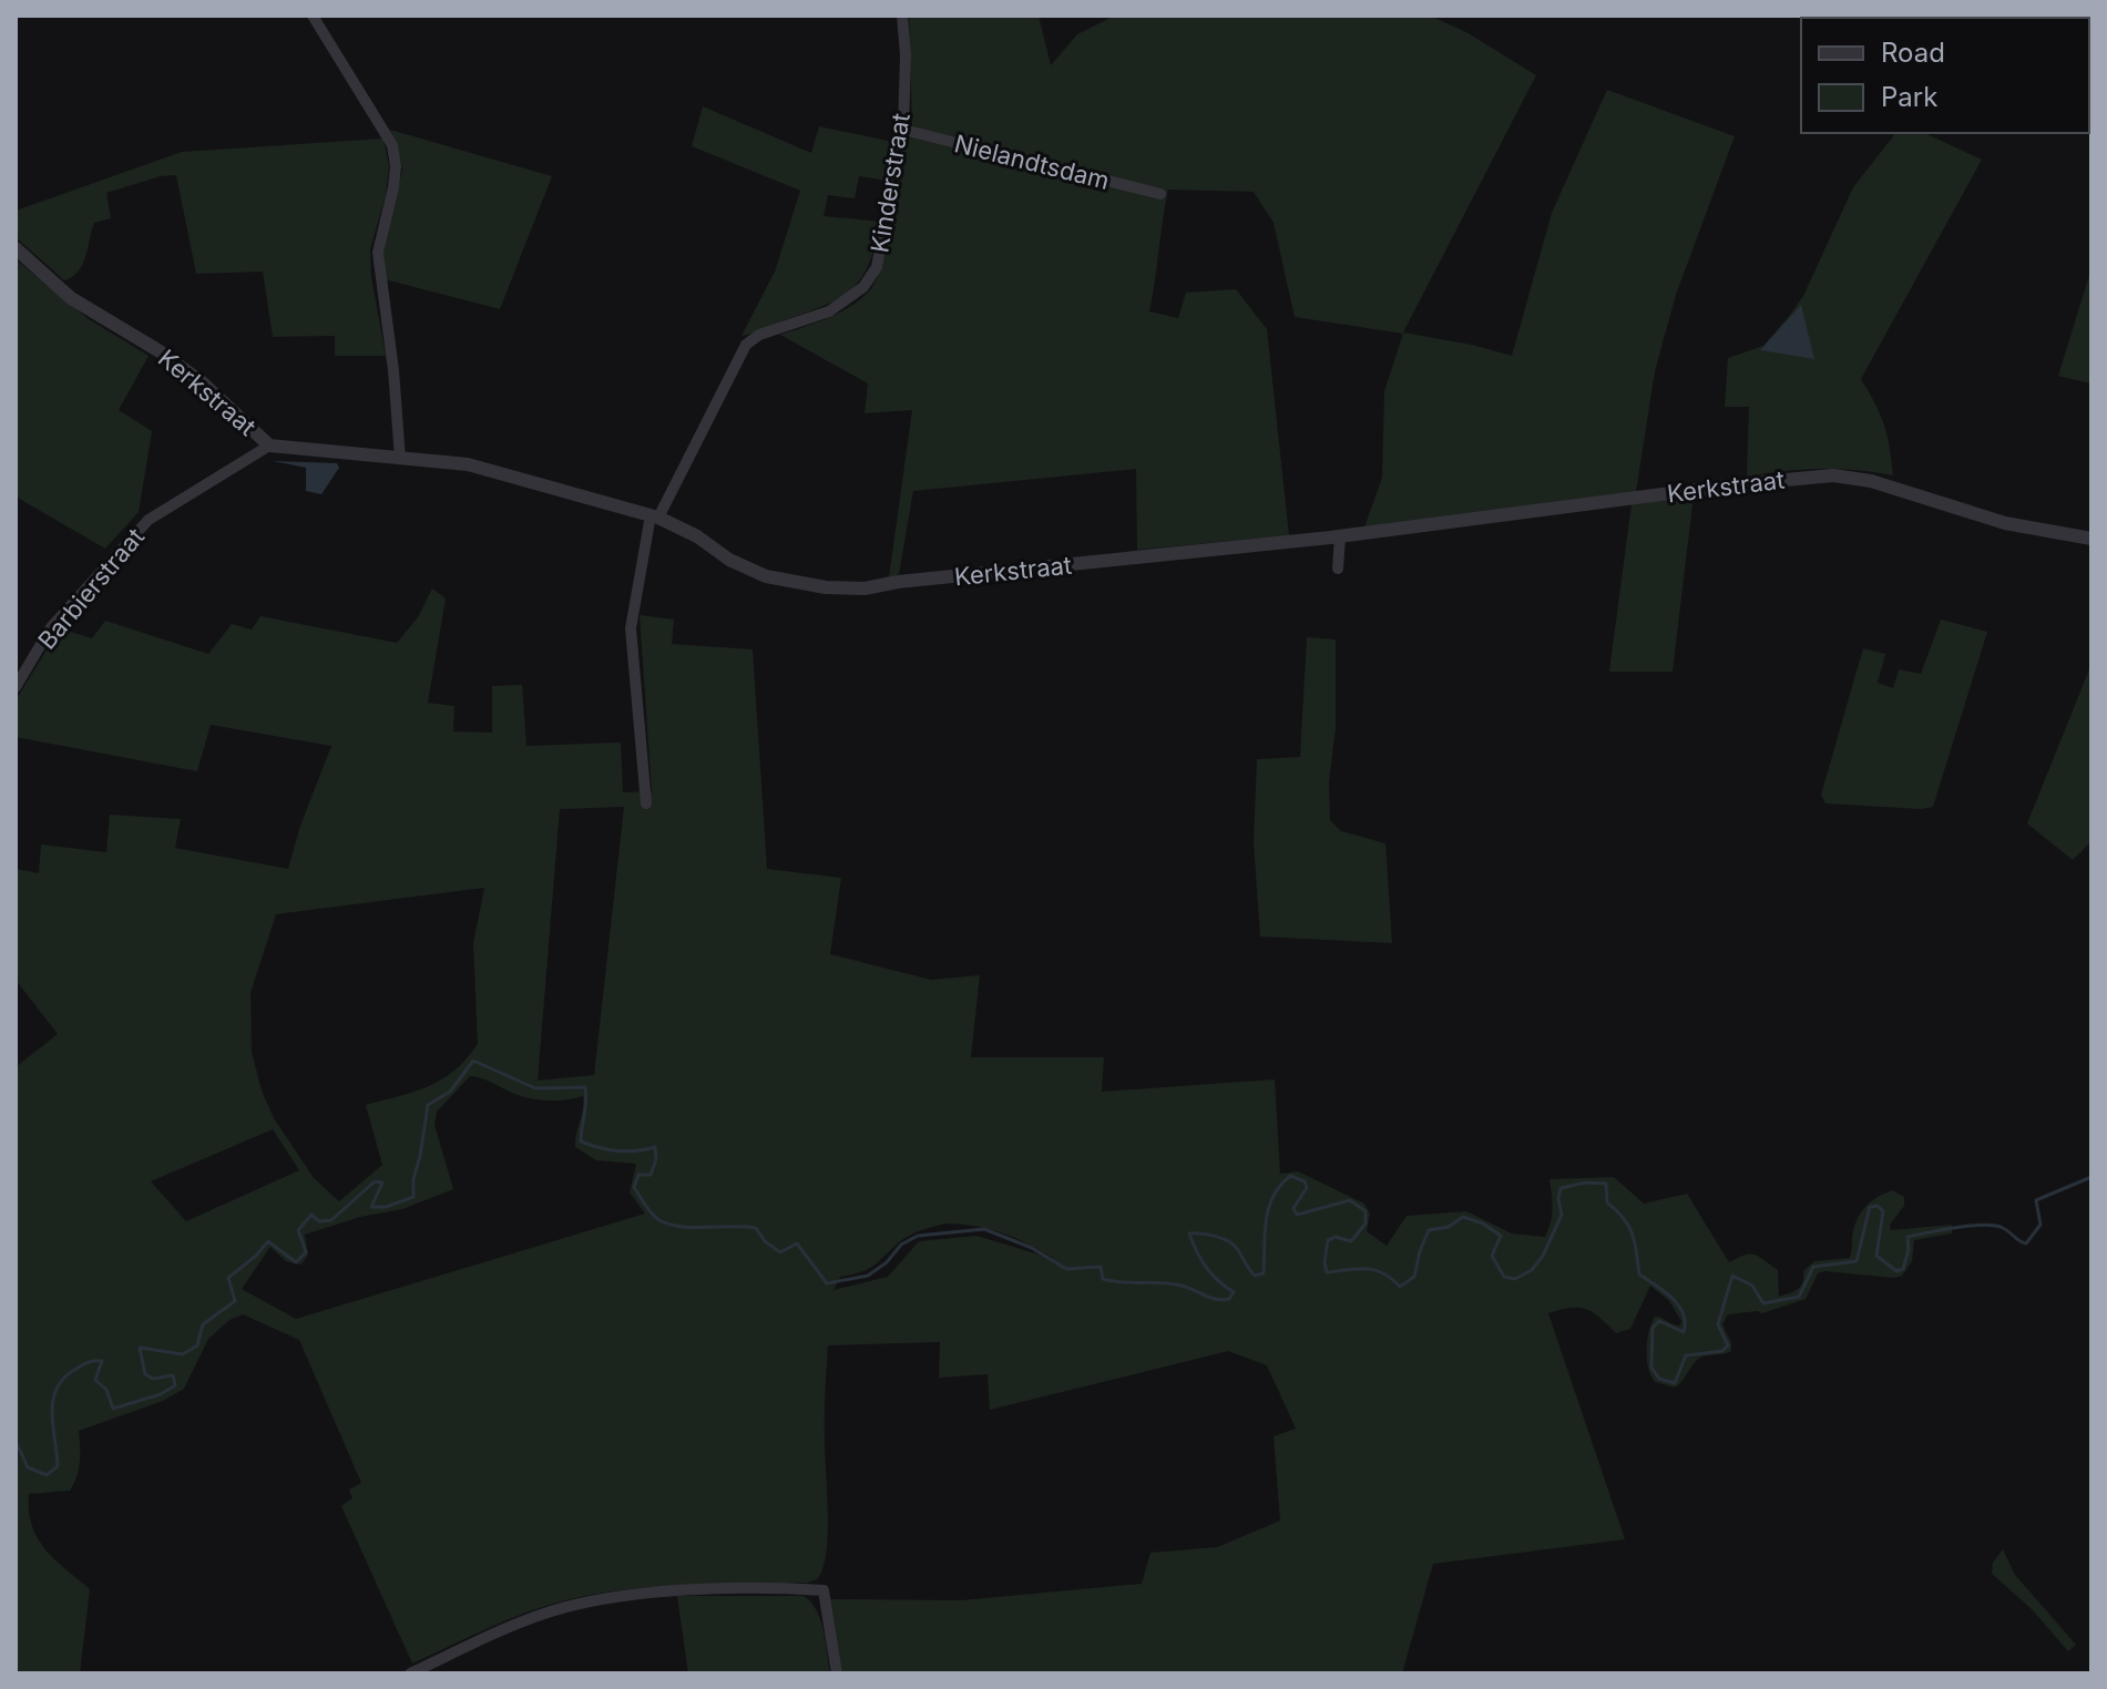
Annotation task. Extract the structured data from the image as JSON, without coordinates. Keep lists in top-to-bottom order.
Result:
{
  "streets": {
    "street": [
      "Nielandtsdam",
      "Kinderstraat",
      "Kerkstraat",
      "Barbierstraat"
    ]
  },
  "crossings": [
    ["Nielandtsdam", "Kinderstraat"],
    ["Kinderstraat", "Kerkstraat"],
    ["Kerkstraat", "Barbierstraat"]
  ],
  "legend": ["Road", "Park"]
}
